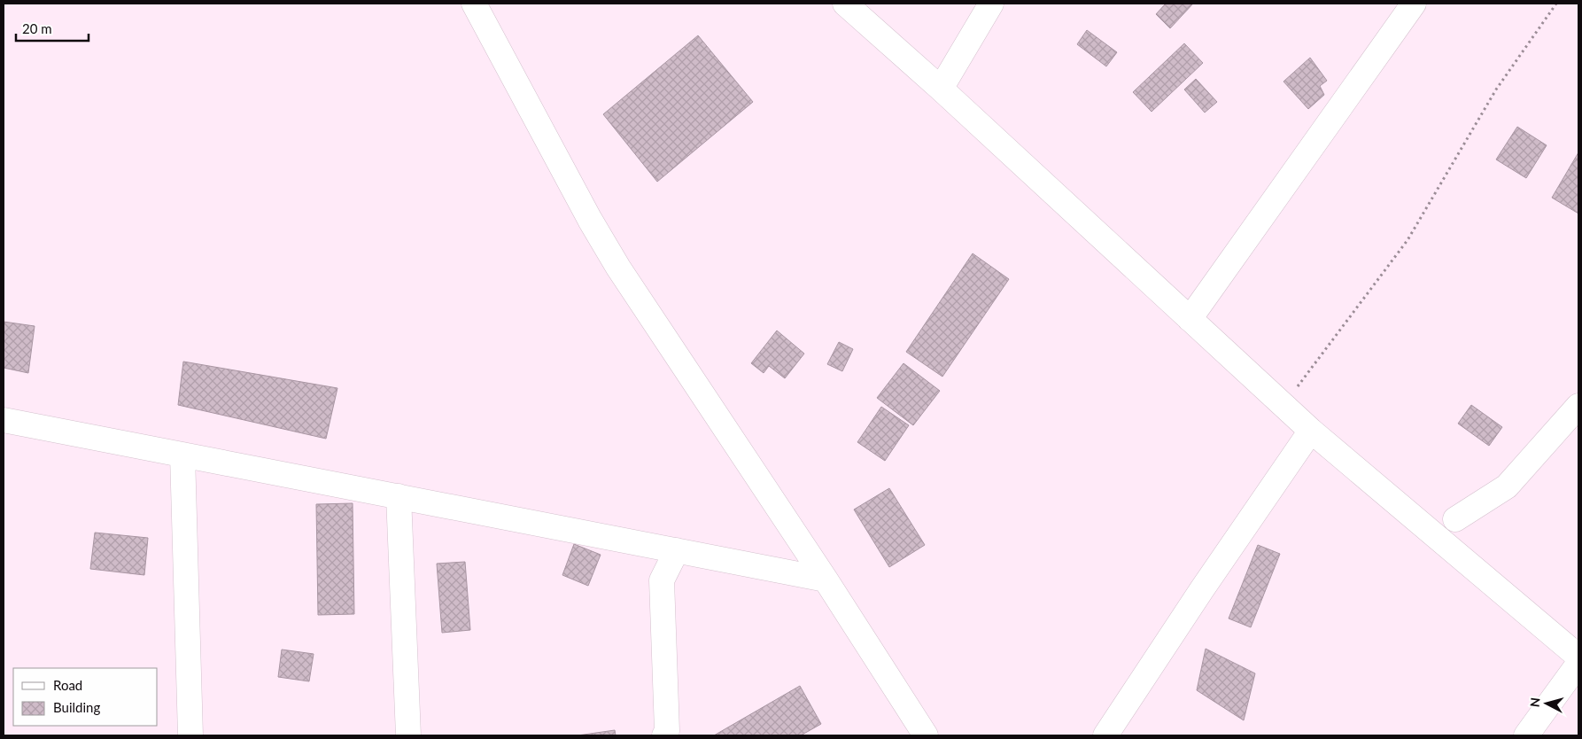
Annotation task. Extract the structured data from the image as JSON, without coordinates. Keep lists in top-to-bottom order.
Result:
{
  "legend": ["Road", "Building"],
  "scale_bar": "20 m",
  "north": "left"
}
